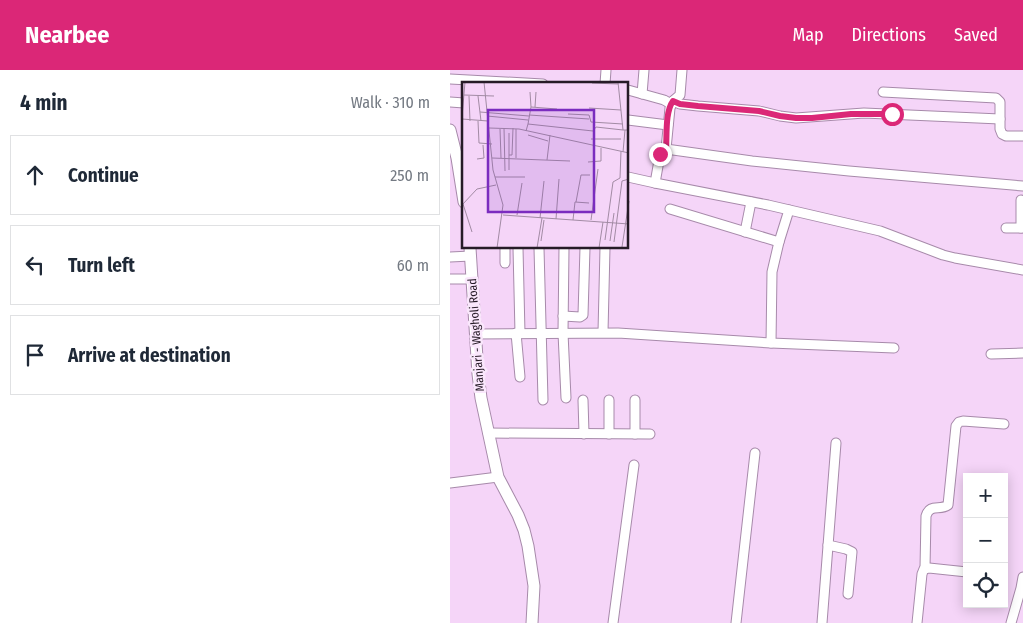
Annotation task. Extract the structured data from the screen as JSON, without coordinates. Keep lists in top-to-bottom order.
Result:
{
  "streets": {
    "main road": ["Manjari - Wagholi Road"]
  },
  "page": {
    "header": "Nearbee",
    "nav": ["Map", "Directions", "Saved"],
    "heading": ["4 min", "Walk · 310 m"],
    "list": [
      ["Continue", "250 m"],
      ["Turn left", "60 m"],
      "Arrive at destination"
    ],
    "map_buttons": ["+", "−"]
  }
}
